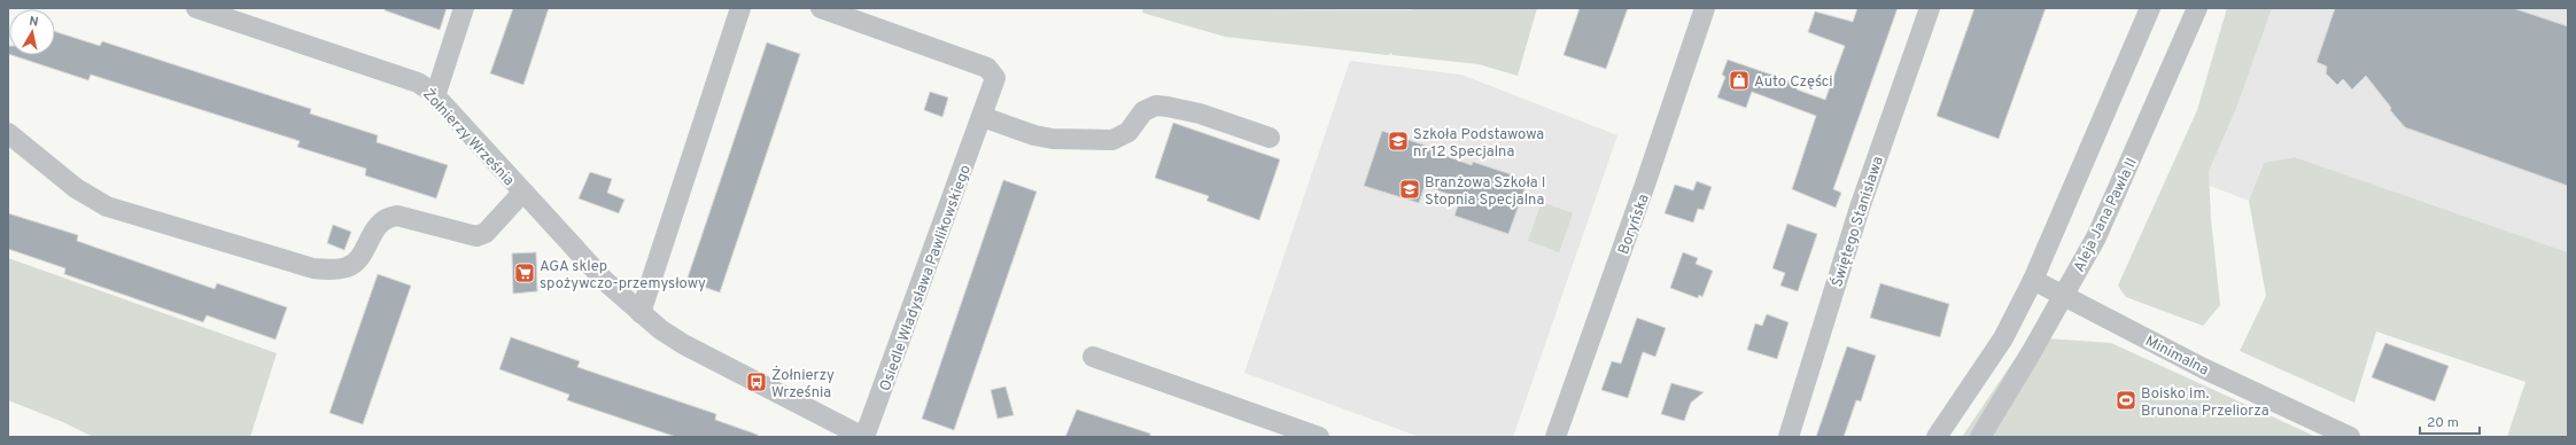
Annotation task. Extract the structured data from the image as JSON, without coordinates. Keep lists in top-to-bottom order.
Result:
{
  "streets": {
    "street": [
      "Żołnierzy Września",
      "Aleja Jana Pawła II",
      "Świętego Stanisława",
      "Boryńska",
      "Osiedle Władysława Pawlikowskiego",
      "Minimalna"
    ]
  },
  "crossings": [
    ["Żołnierzy Września", "Osiedle Władysława Pawlikowskiego"],
    ["Aleja Jana Pawła II", "Minimalna"]
  ],
  "places": {
    "shop": ["Auto Części"],
    "school or university": ["Szkoła Podstawowa nr 12 Specjalna", "Branżowa Szkoła I Stopnia Specjalna"],
    "supermarket": ["AGA sklep spożywczo-przemysłowy"],
    "bus stop": ["Żołnierzy Września"],
    "sports": ["Boisko im. Brunona Przeliorza"]
  },
  "scale_bar": "20 m",
  "north": "top"
}
